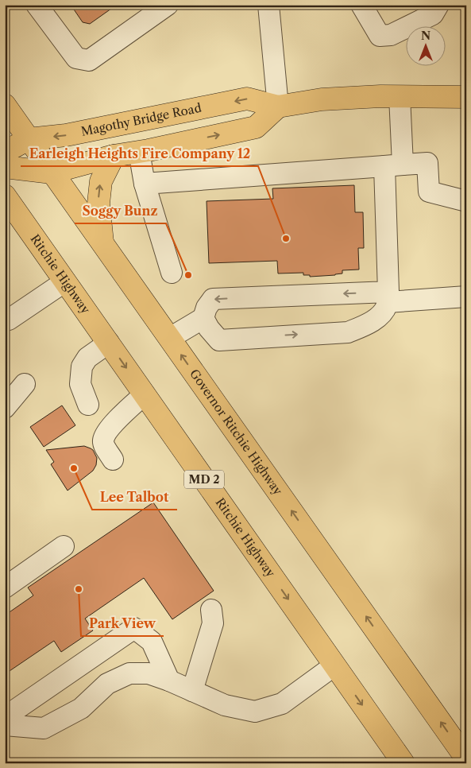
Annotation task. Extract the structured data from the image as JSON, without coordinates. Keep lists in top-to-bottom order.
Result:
{
  "streets": {
    "main road": [
      "Magothy Bridge Road",
      "Ritchie Highway",
      "Governor Ritchie Highway",
      "MD 2"
    ]
  },
  "crossings": [
    ["Magothy Bridge Road", "Governor Ritchie Highway"]
  ],
  "one_way": ["Ritchie Highway", "Governor Ritchie Highway"],
  "places": [
    "Earleigh Heights Fire Company 12",
    "Soggy Bunz",
    "Lee Talbot",
    "Park View"
  ],
  "north": "top"
}
